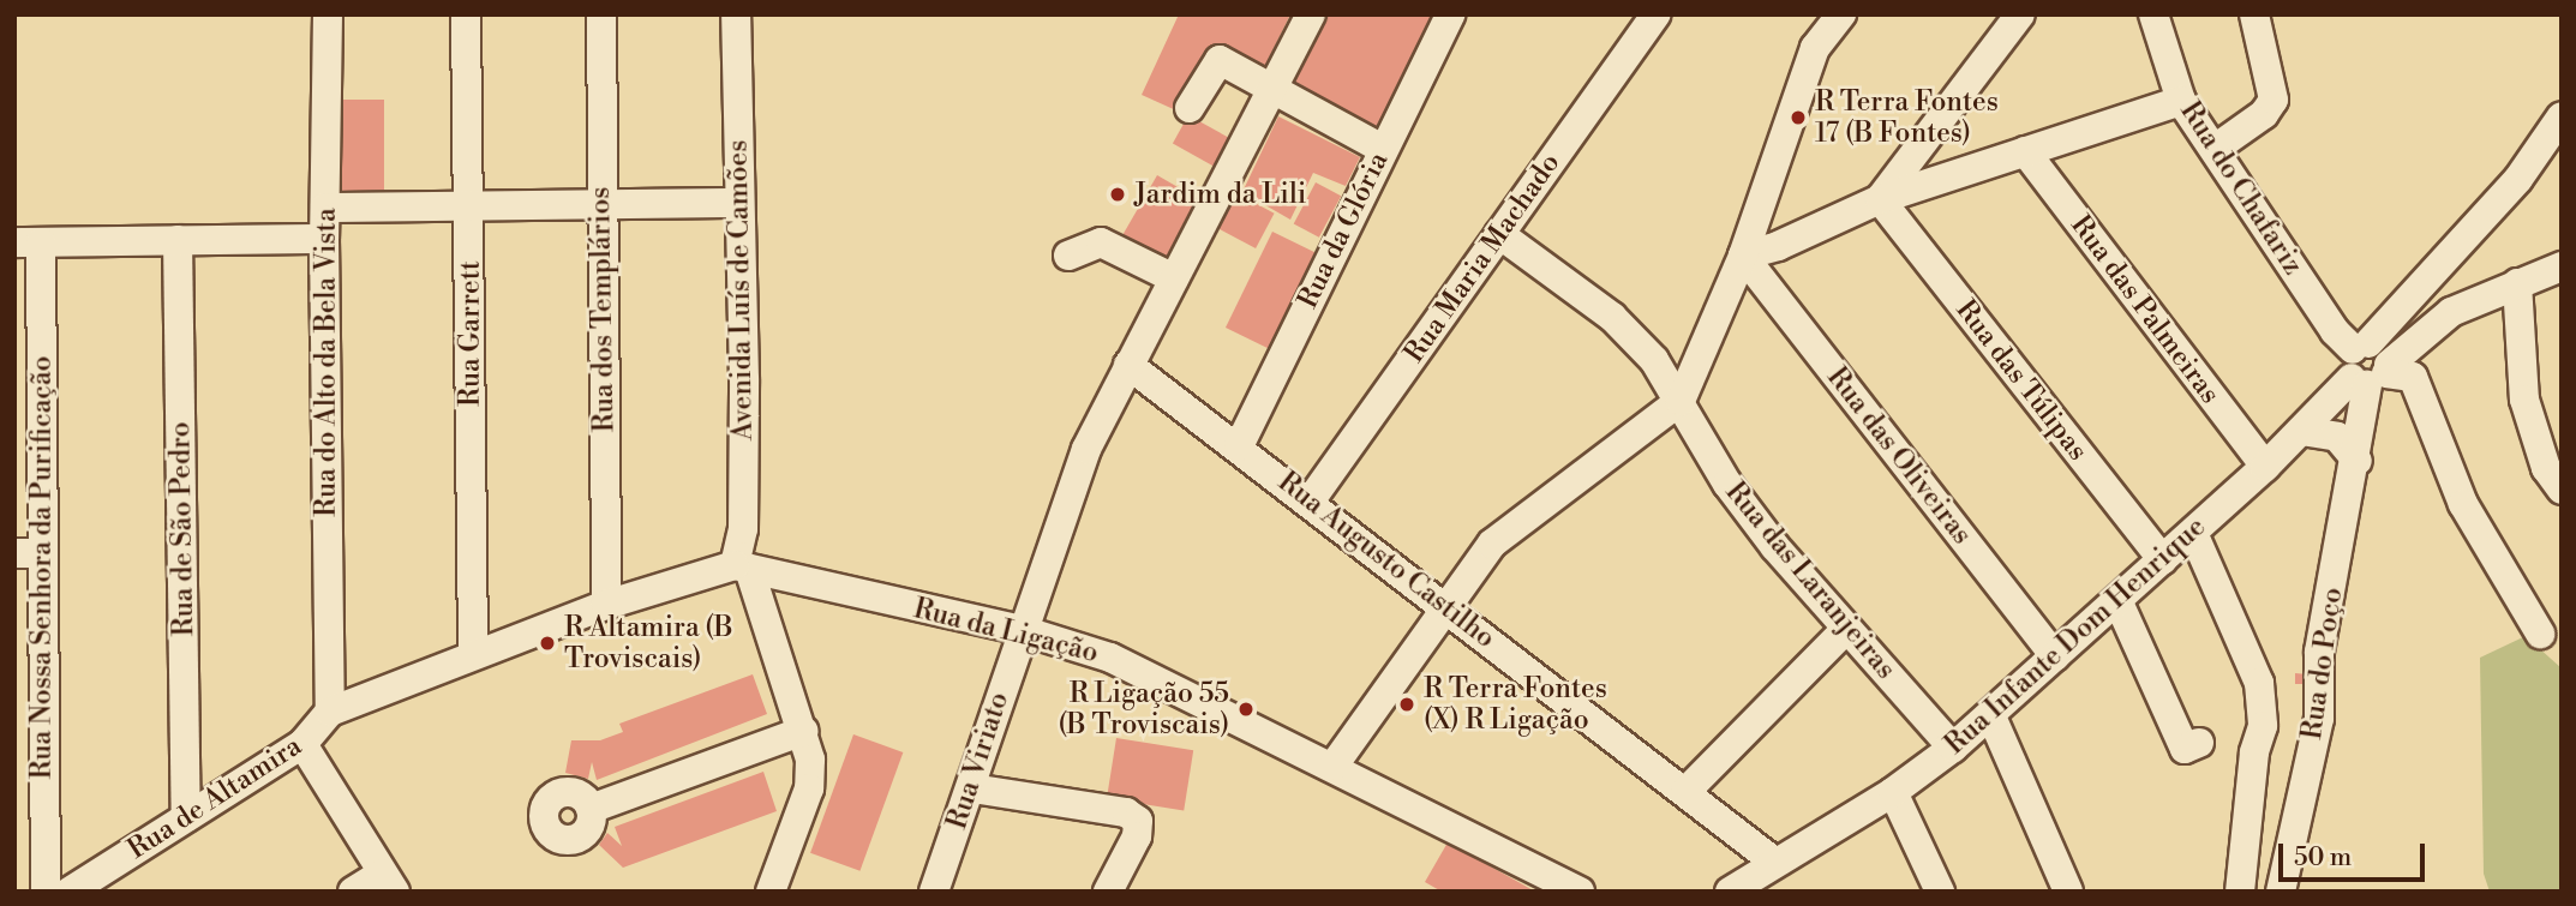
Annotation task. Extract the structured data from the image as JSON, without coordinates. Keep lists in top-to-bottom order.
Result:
{
  "streets": {
    "street": [
      "Rua do Chafariz",
      "Rua da Glória",
      "Rua Maria Machado",
      "Avenida Luís de Camões",
      "Rua dos Templários",
      "Rua das Palmeiras",
      "Rua Garrett",
      "Rua do Alto da Bela Vista",
      "Rua das Túlipas",
      "Rua das Oliveiras",
      "Rua de São Pedro",
      "Rua Augusto Castilho",
      "Rua Nossa Senhora da Purificação",
      "Rua das Laranjeiras",
      "Rua da Ligação",
      "Rua Infante Dom Henrique",
      "Rua do Poço",
      "Rua Viriato",
      "Rua de Altamira"
    ]
  },
  "crossings": [
    ["Rua do Chafariz", "Rua do Poço"],
    ["Rua da Glória", "Rua Augusto Castilho"],
    ["Rua Maria Machado", "Rua Augusto Castilho"],
    ["Rua Maria Machado", "Rua das Laranjeiras"],
    ["Avenida Luís de Camões", "Rua da Ligação"],
    ["Avenida Luís de Camões", "Rua de Altamira"],
    ["Rua dos Templários", "Rua de Altamira"],
    ["Rua das Palmeiras", "Rua Infante Dom Henrique"],
    ["Rua Garrett", "Rua de Altamira"],
    ["Rua do Alto da Bela Vista", "Rua de Altamira"],
    ["Rua das Túlipas", "Rua Infante Dom Henrique"],
    ["Rua das Oliveiras", "Rua Infante Dom Henrique"],
    ["Rua de São Pedro", "Rua de Altamira"],
    ["Rua Augusto Castilho", "Rua Infante Dom Henrique"],
    ["Rua Augusto Castilho", "Rua Viriato"],
    ["Rua das Laranjeiras", "Rua Infante Dom Henrique"],
    ["Rua da Ligação", "Rua Viriato"],
    ["Rua da Ligação", "Rua de Altamira"],
    ["Rua Infante Dom Henrique", "Rua do Poço"]
  ],
  "places": [
    "R Terra Fontes 17 (B Fontes)",
    "Jardim da Lili",
    "R Altamira (B Troviscais)",
    "R Terra Fontes (X) R Ligação",
    "R Ligação 55 (B Troviscais)"
  ],
  "scale_bar": "50 m"
}
